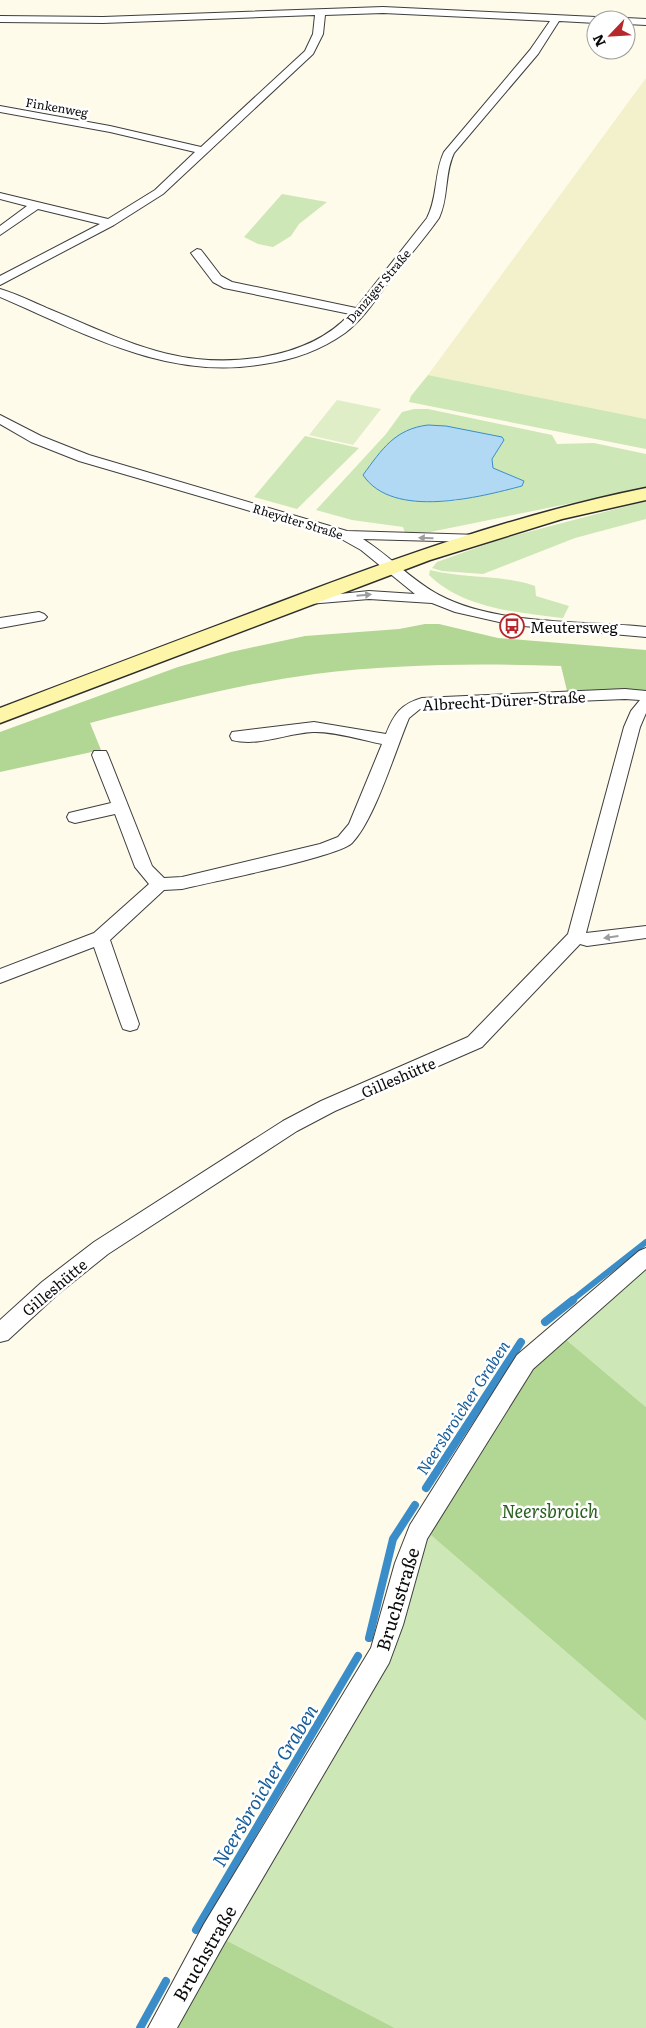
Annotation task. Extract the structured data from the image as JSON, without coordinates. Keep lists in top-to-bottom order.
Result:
{
  "streets": {
    "street": [
      "Finkenweg",
      "Danziger Straße",
      "Rheydter Straße",
      "Albrecht-Dürer-Straße",
      "Gilleshütte",
      "Bruchstraße"
    ]
  },
  "water": ["Neersbroicher Graben"],
  "parks": ["Neersbroich"],
  "places": {
    "bus stop": ["Meutersweg"]
  },
  "north": "bottom left"
}
